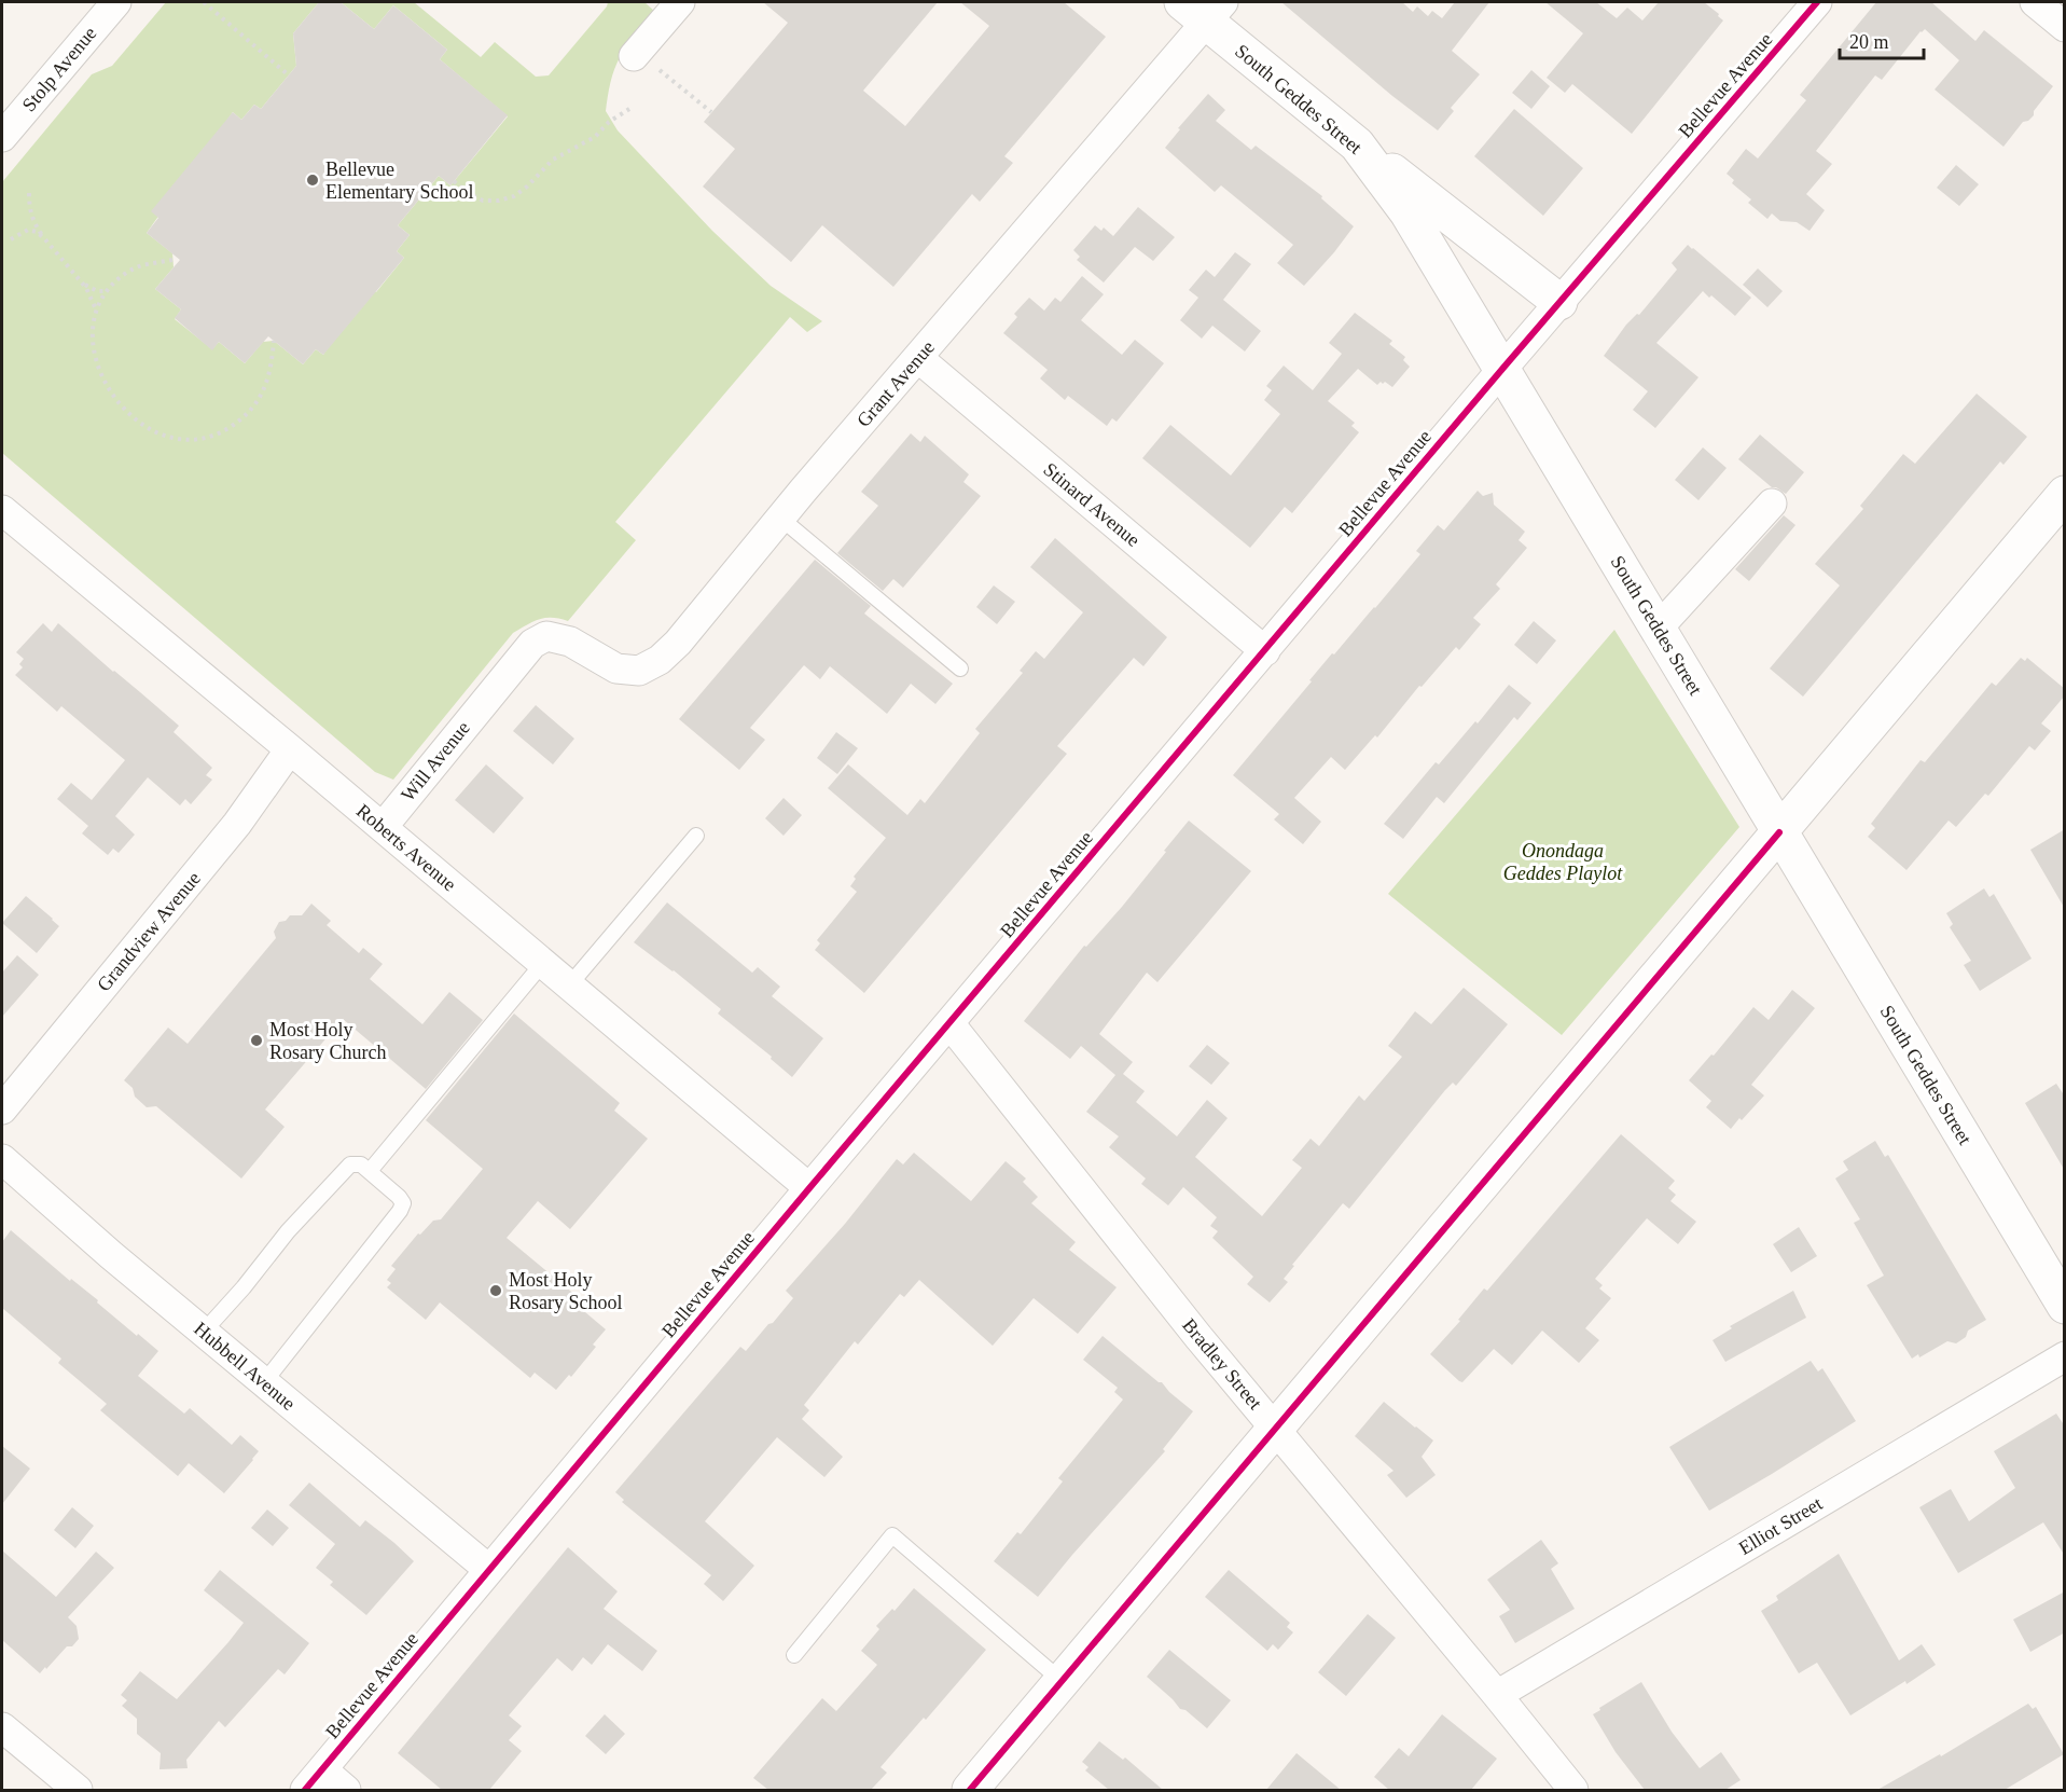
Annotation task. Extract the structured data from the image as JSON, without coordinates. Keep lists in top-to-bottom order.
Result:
{
  "streets": {
    "main road": ["South Geddes Street"],
    "street": [
      "Stolp Avenue",
      "Bellevue Avenue",
      "Grant Avenue",
      "Stinard Avenue",
      "Will Avenue",
      "Roberts Avenue",
      "Grandview Avenue",
      "Bradley Street",
      "Hubbell Avenue",
      "Elliot Street"
    ]
  },
  "crossings": [
    ["Bellevue Avenue", "South Geddes Street"],
    ["Bellevue Avenue", "Stinard Avenue"],
    ["Bellevue Avenue", "Roberts Avenue"],
    ["Bellevue Avenue", "Bradley Street"],
    ["Bellevue Avenue", "Hubbell Avenue"],
    ["South Geddes Street", "Grant Avenue"],
    ["Grant Avenue", "Stinard Avenue"],
    ["Grant Avenue", "Will Avenue"],
    ["Will Avenue", "Roberts Avenue"],
    ["Roberts Avenue", "Grandview Avenue"],
    ["Bradley Street", "Elliot Street"]
  ],
  "parks": ["Onondaga Geddes Playlot"],
  "places": ["Bellevue Elementary School", "Most Holy Rosary Church", "Most Holy Rosary School"],
  "scale_bar": "20 m"
}
